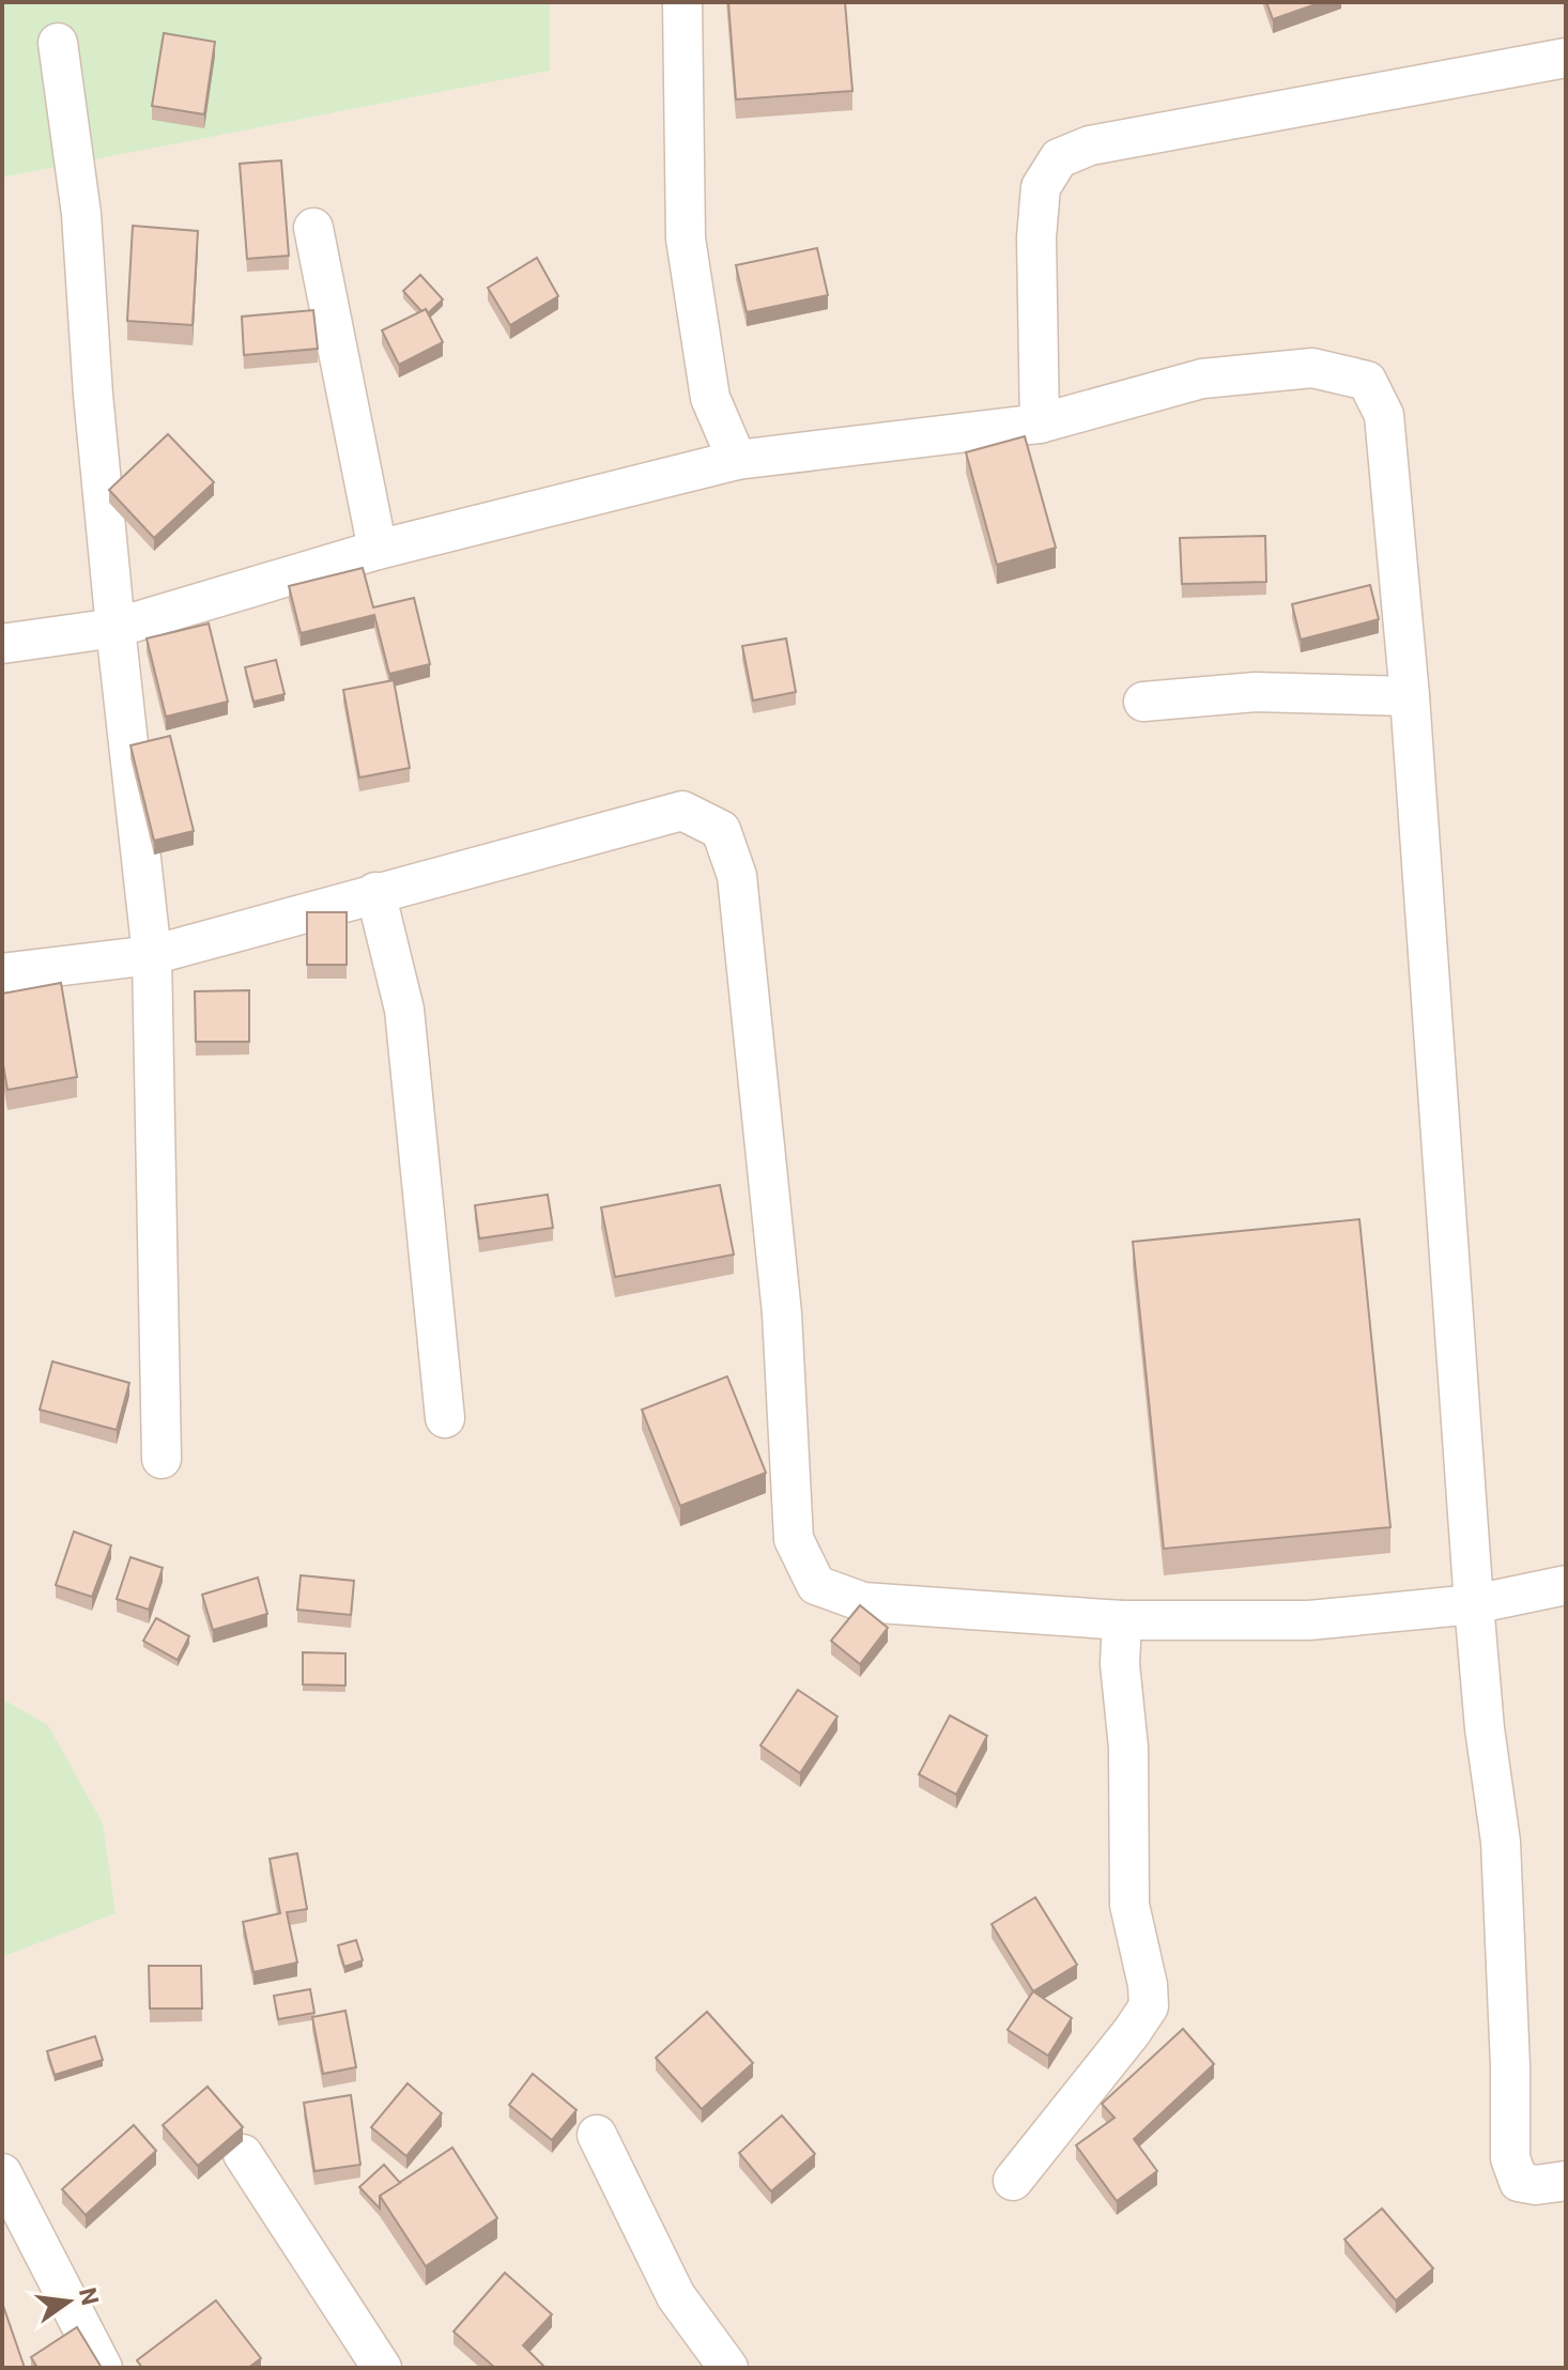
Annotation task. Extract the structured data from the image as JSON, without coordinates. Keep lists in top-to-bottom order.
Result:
{
  "north": "right"
}
